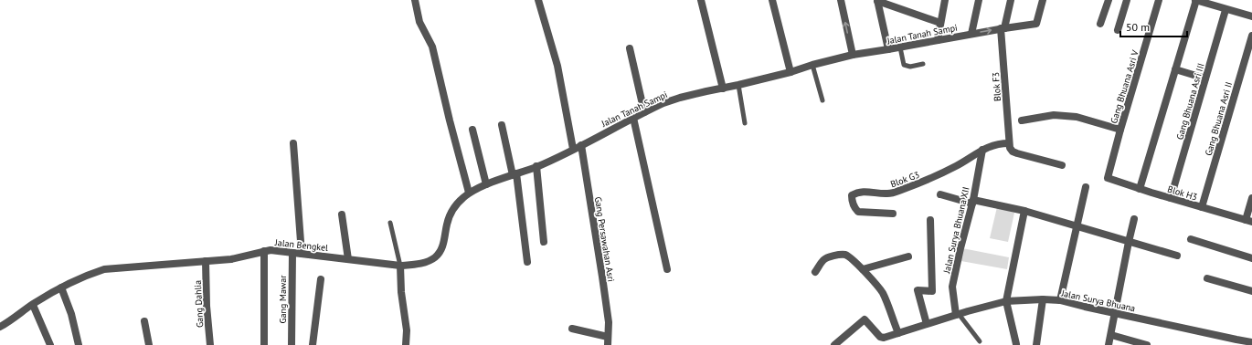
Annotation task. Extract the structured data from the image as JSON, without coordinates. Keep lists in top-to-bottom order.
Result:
{
  "streets": {
    "street": [
      "Jalan Tanah Sampi",
      "Blok F3",
      "Gang Bhuana Asri V",
      "Gang Bhuana Asri III",
      "Gang Bhuana Asri II",
      "Blok G3",
      "Blok H3",
      "Jalan Surya Bhuana XII",
      "Gang Persawahan Asri",
      "Jalan Bengkel",
      "Gang Mawar",
      "Jalan Surya Bhuana",
      "Gang Dahlia"
    ]
  },
  "crossings": [
    ["Jalan Tanah Sampi", "Blok F3"],
    ["Jalan Tanah Sampi", "Gang Persawahan Asri"],
    ["Jalan Tanah Sampi", "Jalan Bengkel"],
    ["Blok F3", "Blok G3"],
    ["Gang Bhuana Asri V", "Blok H3"],
    ["Gang Bhuana Asri III", "Blok H3"],
    ["Gang Bhuana Asri II", "Blok H3"],
    ["Blok G3", "Jalan Surya Bhuana XII"],
    ["Jalan Surya Bhuana XII", "Jalan Surya Bhuana"],
    ["Jalan Bengkel", "Gang Mawar"],
    ["Jalan Bengkel", "Gang Dahlia"]
  ],
  "scale_bar": "50 m"
}
